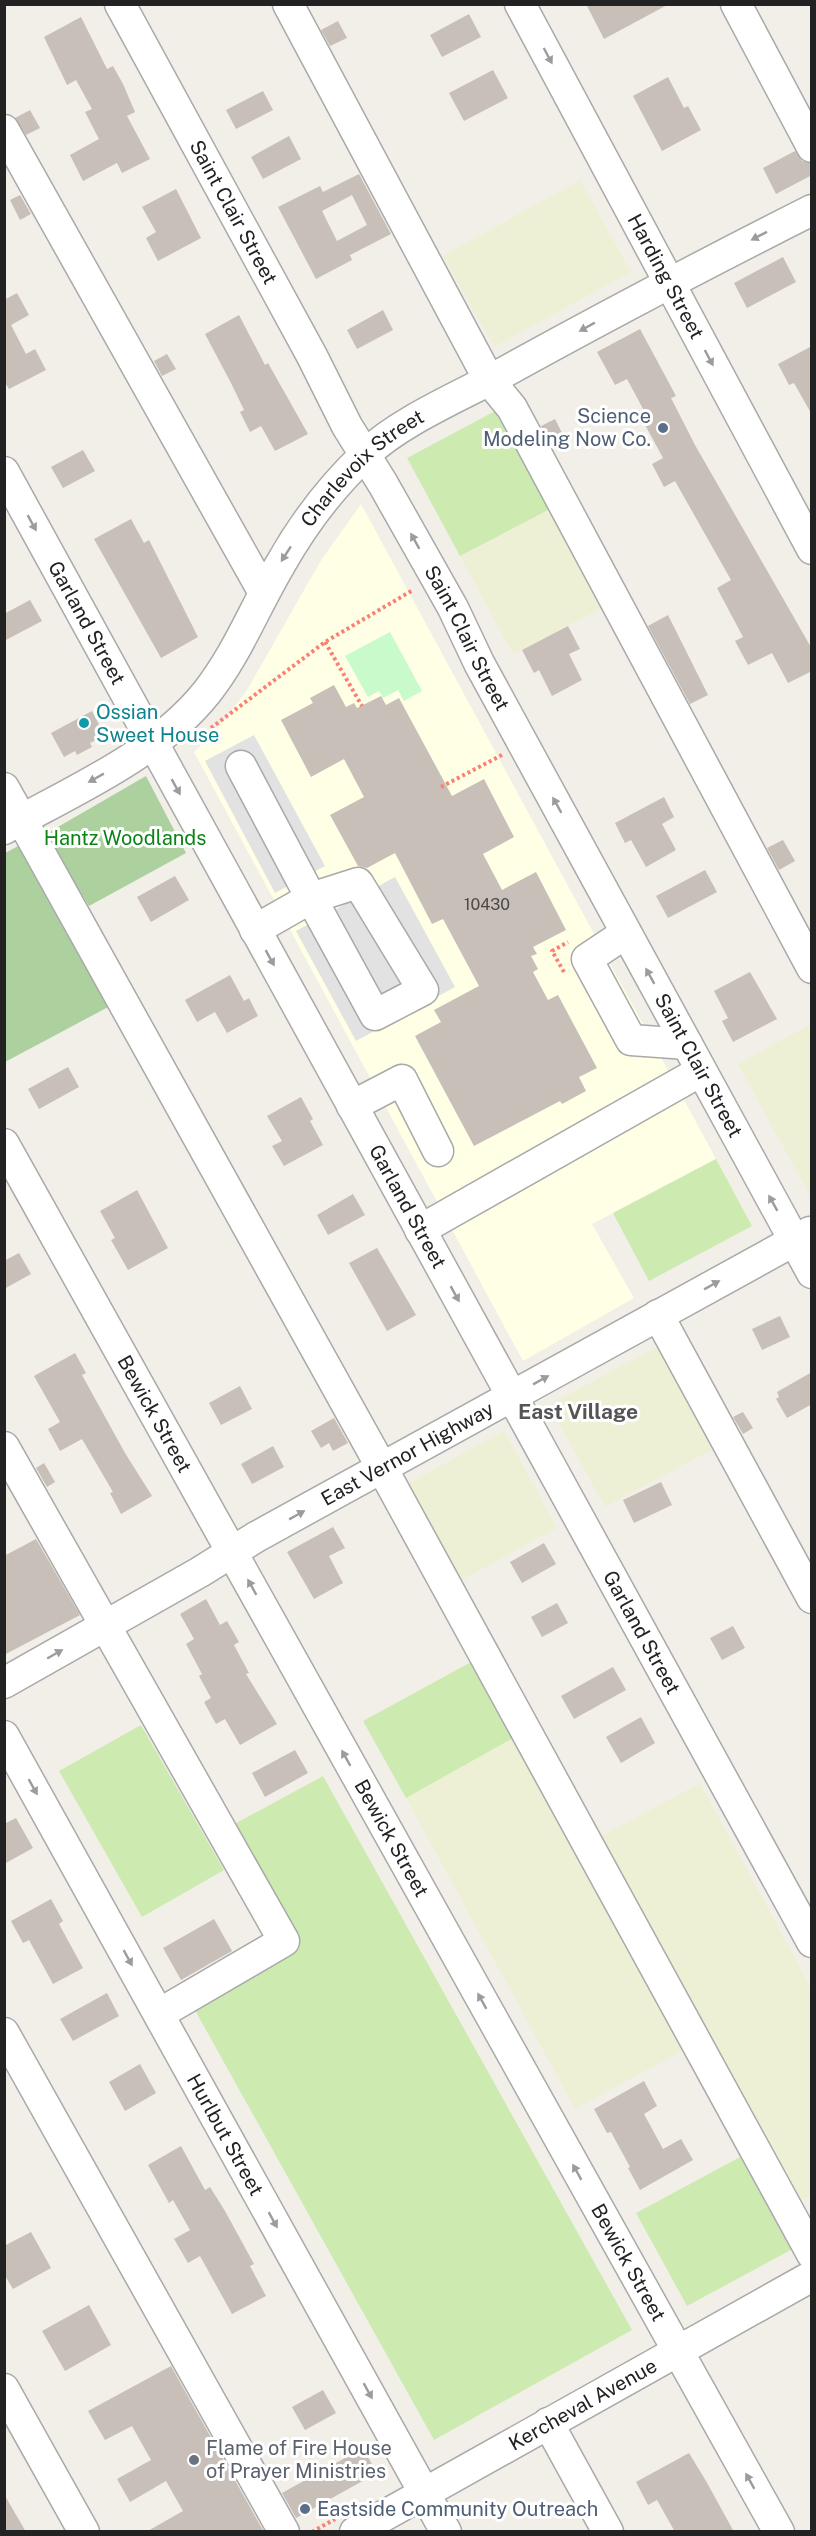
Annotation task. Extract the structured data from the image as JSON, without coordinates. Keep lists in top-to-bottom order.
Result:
{
  "streets": {
    "street": [
      "Saint Clair Street",
      "Harding Street",
      "Charlevoix Street",
      "Garland Street",
      "Bewick Street",
      "East Vernor Highway",
      "Hurlbut Street",
      "Kercheval Avenue"
    ]
  },
  "crossings": [
    ["Saint Clair Street", "Charlevoix Street"],
    ["Saint Clair Street", "East Vernor Highway"],
    ["Harding Street", "Charlevoix Street"],
    ["Charlevoix Street", "Garland Street"],
    ["Garland Street", "East Vernor Highway"],
    ["Bewick Street", "East Vernor Highway"],
    ["Bewick Street", "Kercheval Avenue"],
    ["Hurlbut Street", "Kercheval Avenue"]
  ],
  "one_way": ["Charlevoix Street"],
  "districts": ["East Village"],
  "parks": ["Hantz Woodlands"],
  "places": [
    "Science Modeling Now Co.",
    "Ossian Sweet House",
    "Flame of Fire House of Prayer Ministries",
    "Eastside Community Outreach"
  ],
  "house_numbers": ["10430"]
}
